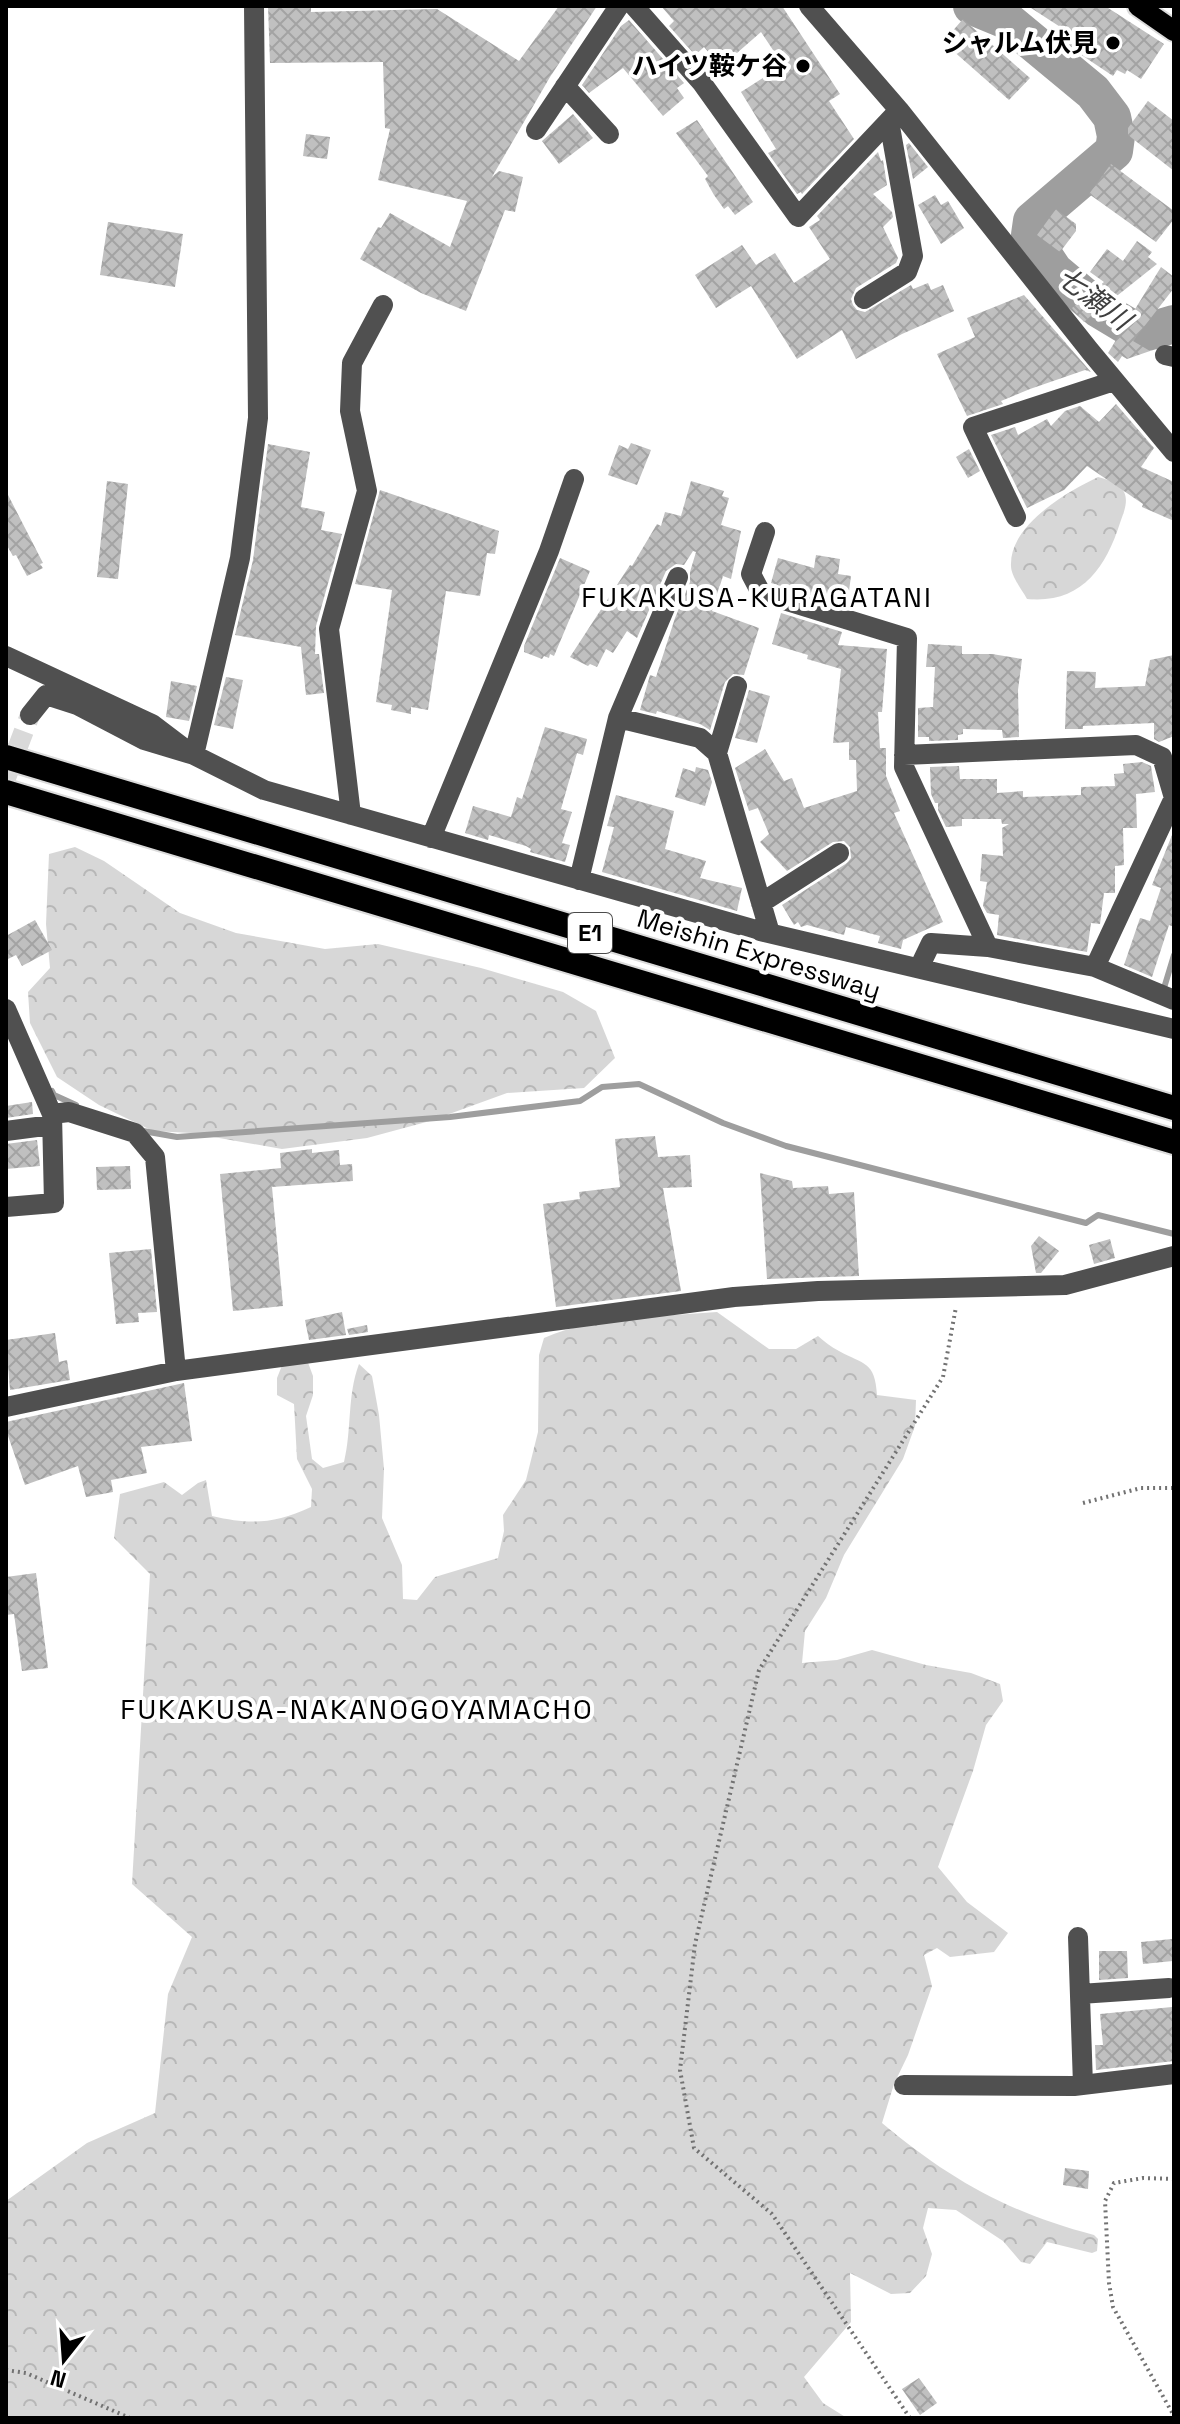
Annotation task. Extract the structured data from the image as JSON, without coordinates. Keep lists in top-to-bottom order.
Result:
{
  "streets": {
    "highway": ["E1", "Meishin Expressway"]
  },
  "districts": ["FUKAKUSA-KURAGATANI", "FUKAKUSA-NAKANOGOYAMACHO"],
  "water": ["七瀬川"],
  "places": ["シャルム伏見", "ハイツ鞍ケ谷"],
  "north": "bottom"
}
